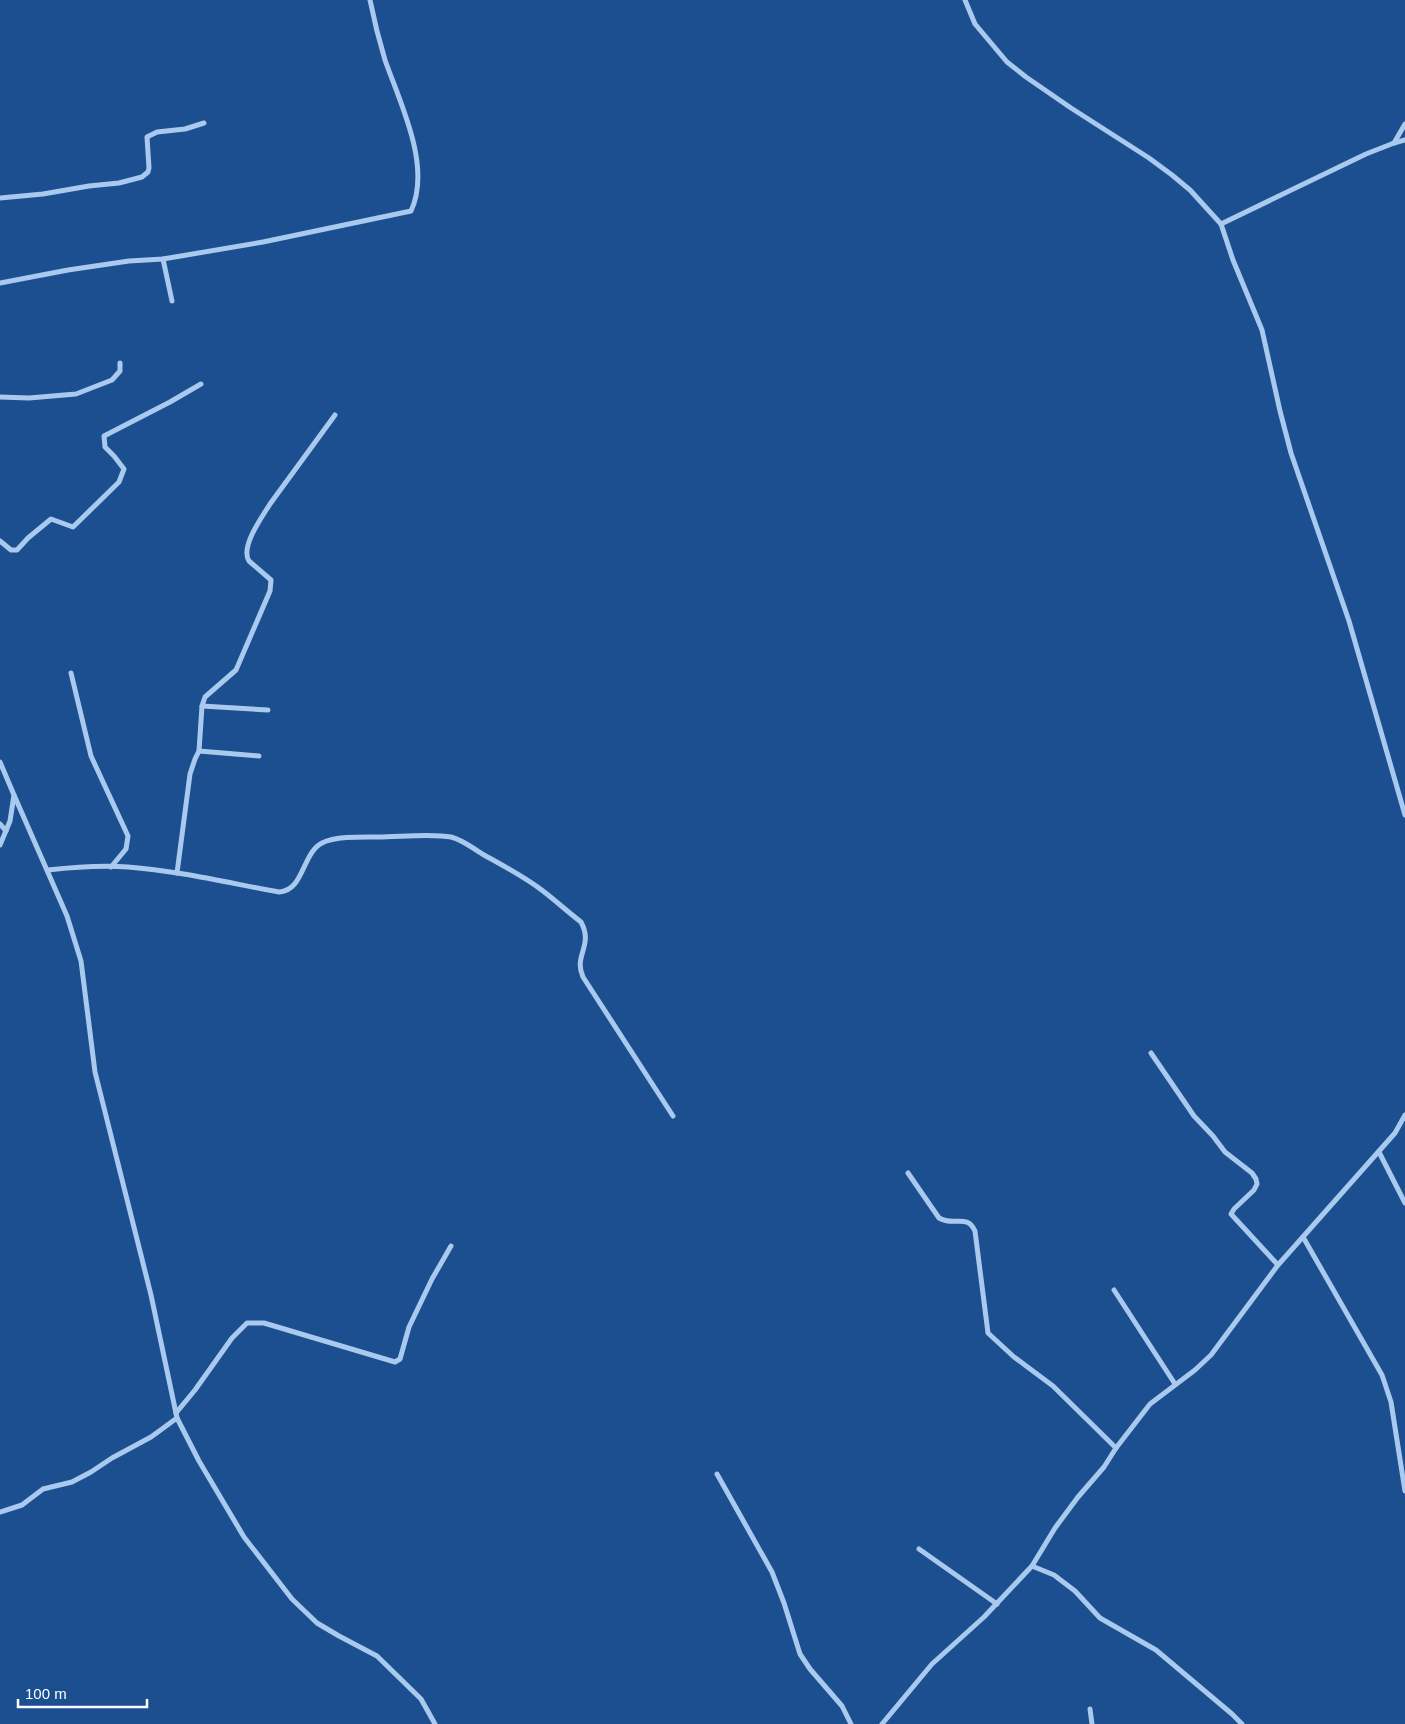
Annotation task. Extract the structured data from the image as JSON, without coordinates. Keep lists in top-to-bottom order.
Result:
{
  "scale_bar": "100 m"
}
